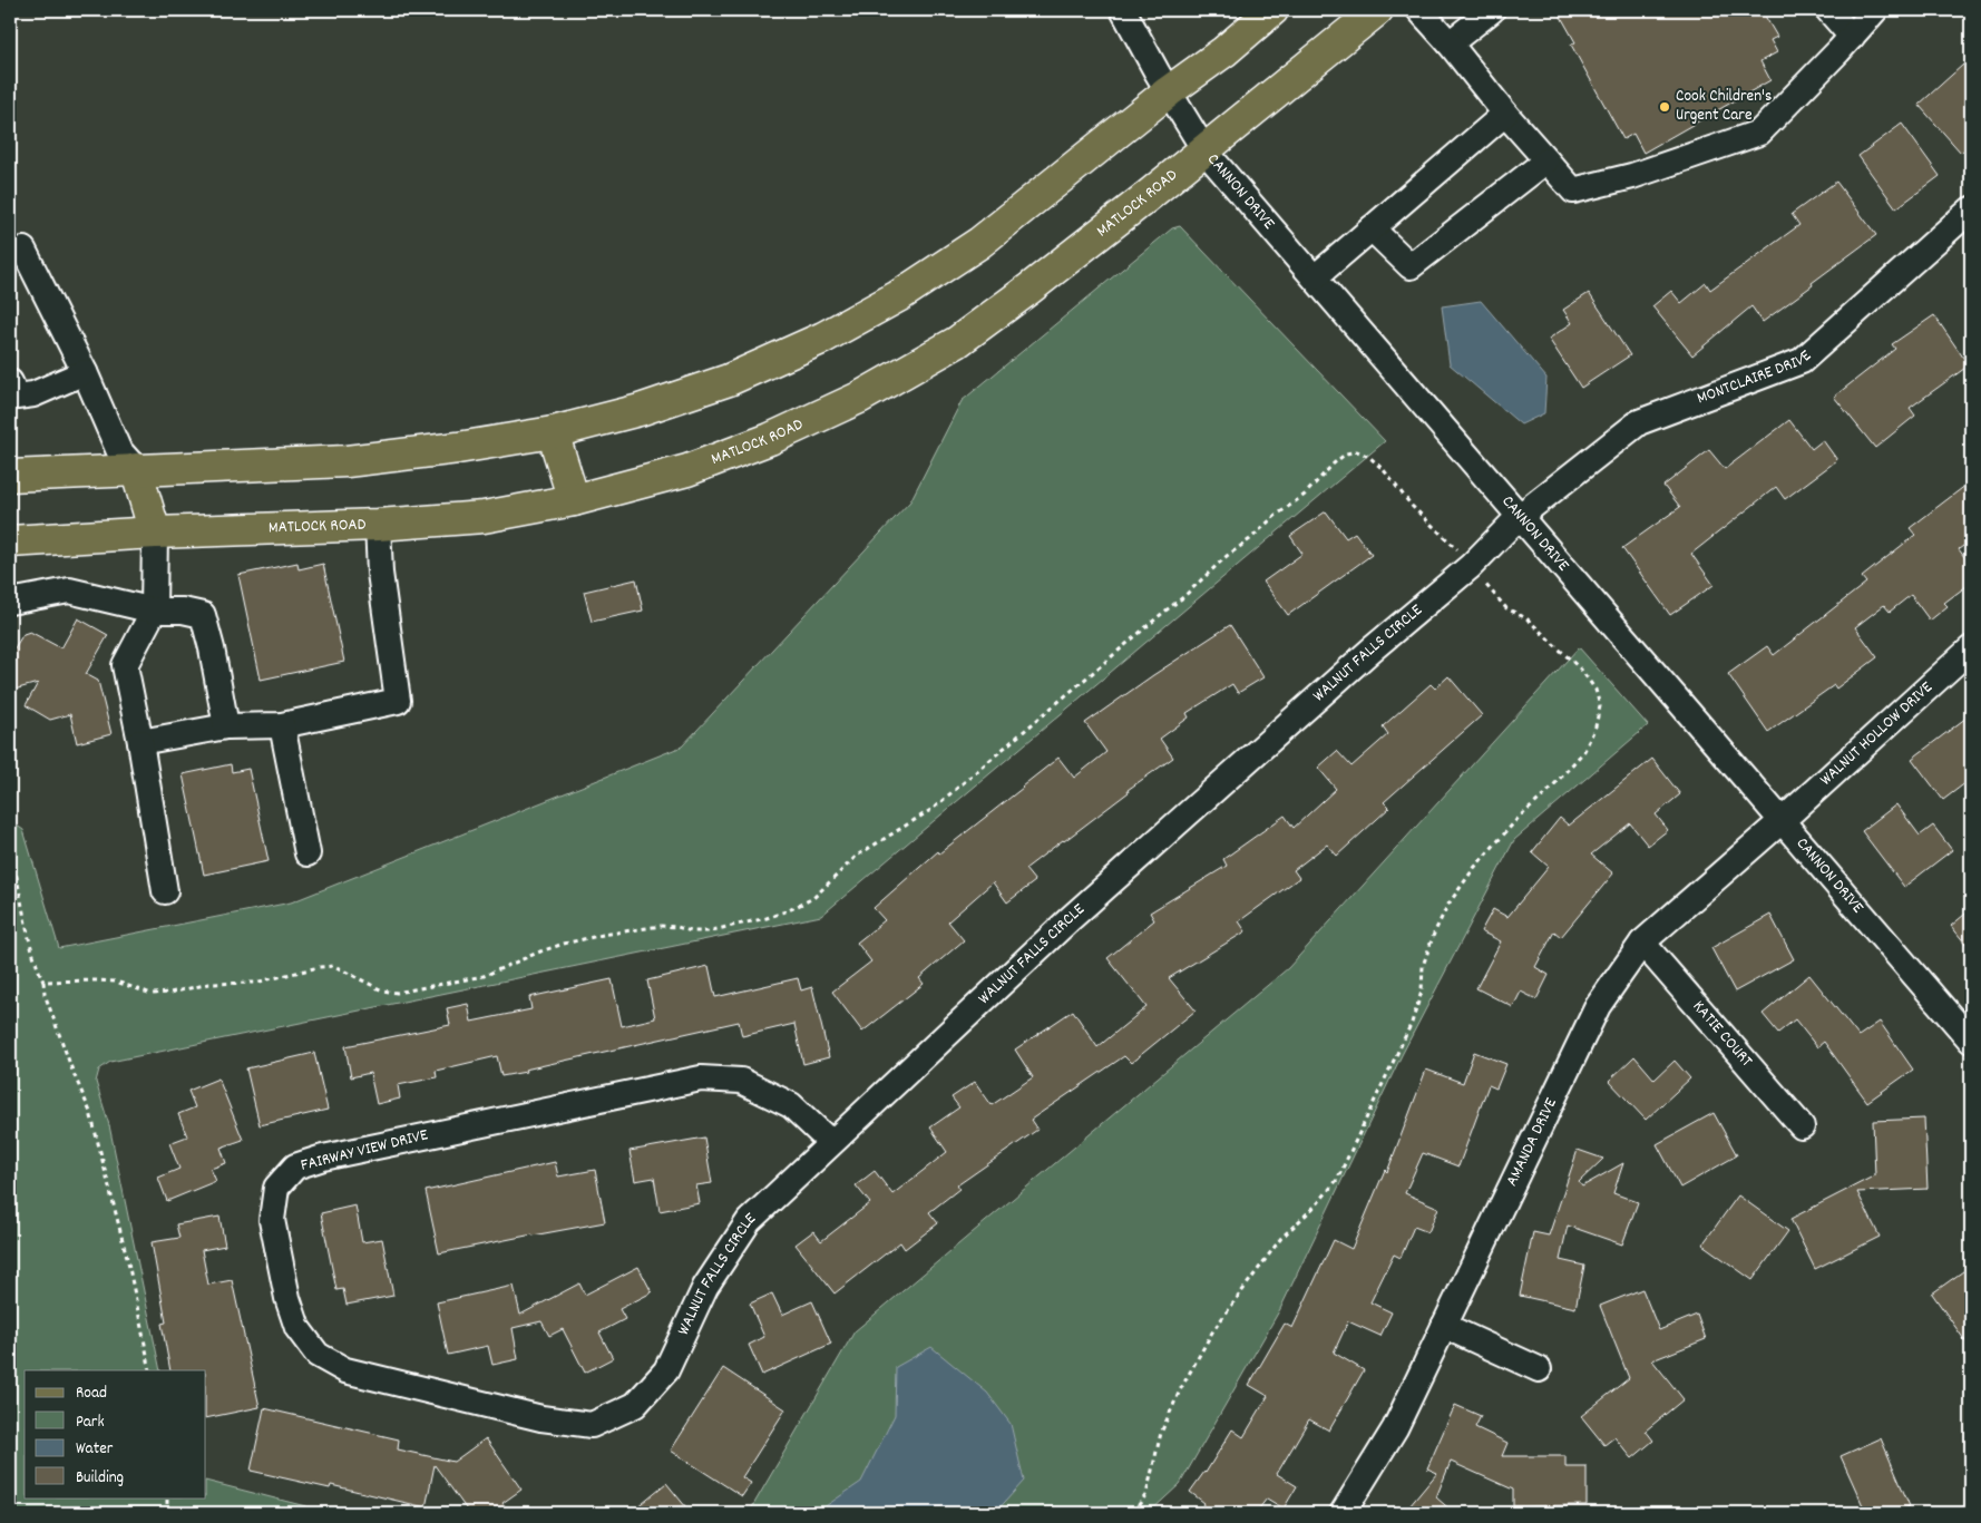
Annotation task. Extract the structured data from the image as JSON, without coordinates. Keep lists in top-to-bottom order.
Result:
{
  "streets": {
    "main road": ["MATLOCK ROAD"],
    "street": [
      "CANNON DRIVE",
      "MONTCLAIRE DRIVE",
      "WALNUT FALLS CIRCLE",
      "WALNUT HOLLOW DRIVE",
      "KATIE COURT",
      "AMANDA DRIVE",
      "FAIRWAY VIEW DRIVE"
    ]
  },
  "crossings": [
    ["CANNON DRIVE", "MATLOCK ROAD"],
    ["CANNON DRIVE", "MONTCLAIRE DRIVE"],
    ["CANNON DRIVE", "WALNUT FALLS CIRCLE"],
    ["CANNON DRIVE", "WALNUT HOLLOW DRIVE"],
    ["CANNON DRIVE", "AMANDA DRIVE"],
    ["MONTCLAIRE DRIVE", "WALNUT FALLS CIRCLE"],
    ["WALNUT FALLS CIRCLE", "FAIRWAY VIEW DRIVE"],
    ["WALNUT HOLLOW DRIVE", "AMANDA DRIVE"],
    ["KATIE COURT", "AMANDA DRIVE"]
  ],
  "places": ["Cook Children's Urgent Care"],
  "legend": [
    "Road",
    "Park",
    "Water",
    "Building"
  ]
}
